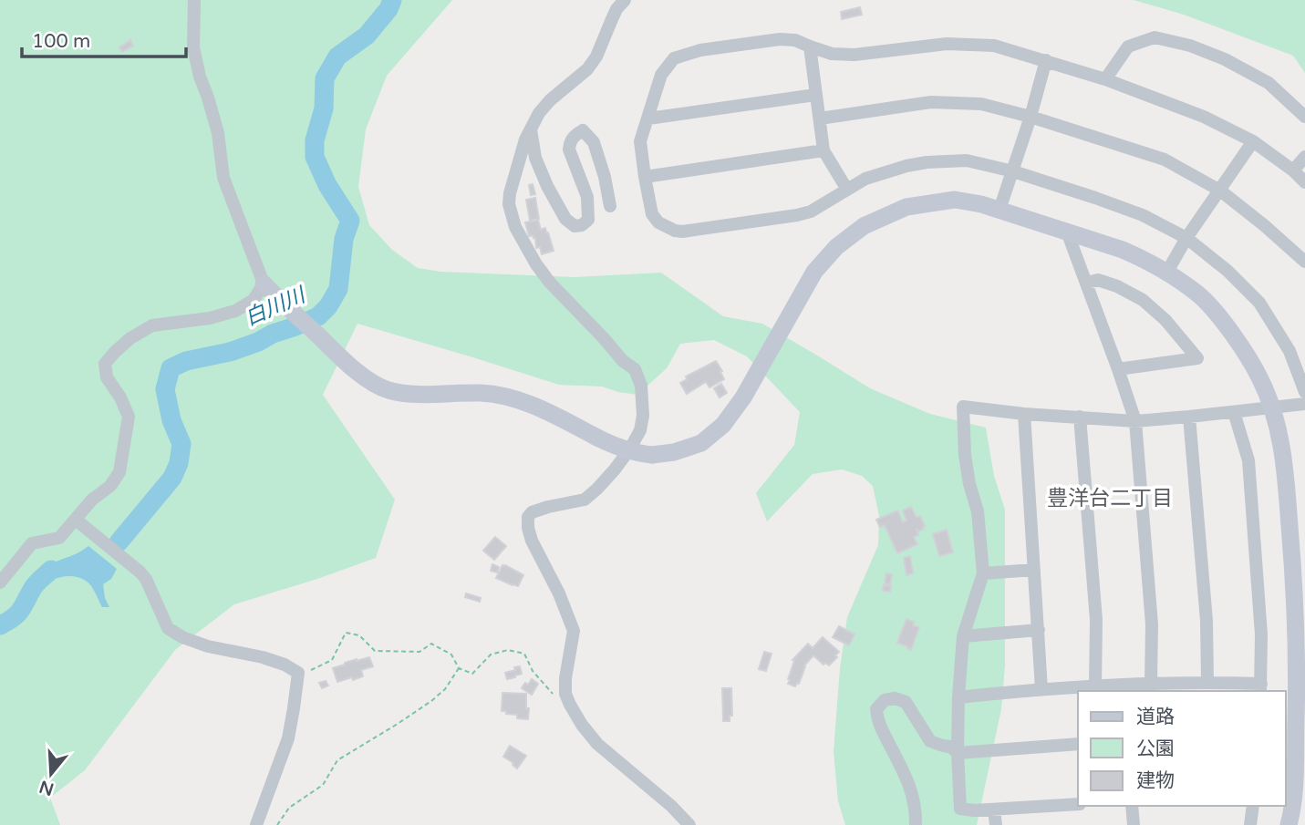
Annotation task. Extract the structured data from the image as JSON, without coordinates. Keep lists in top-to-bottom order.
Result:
{
  "districts": ["豊洋台二丁目"],
  "water": ["白川川"],
  "legend": ["道路", "公園", "建物"],
  "scale_bar": "100 m",
  "north": "bottom"
}
